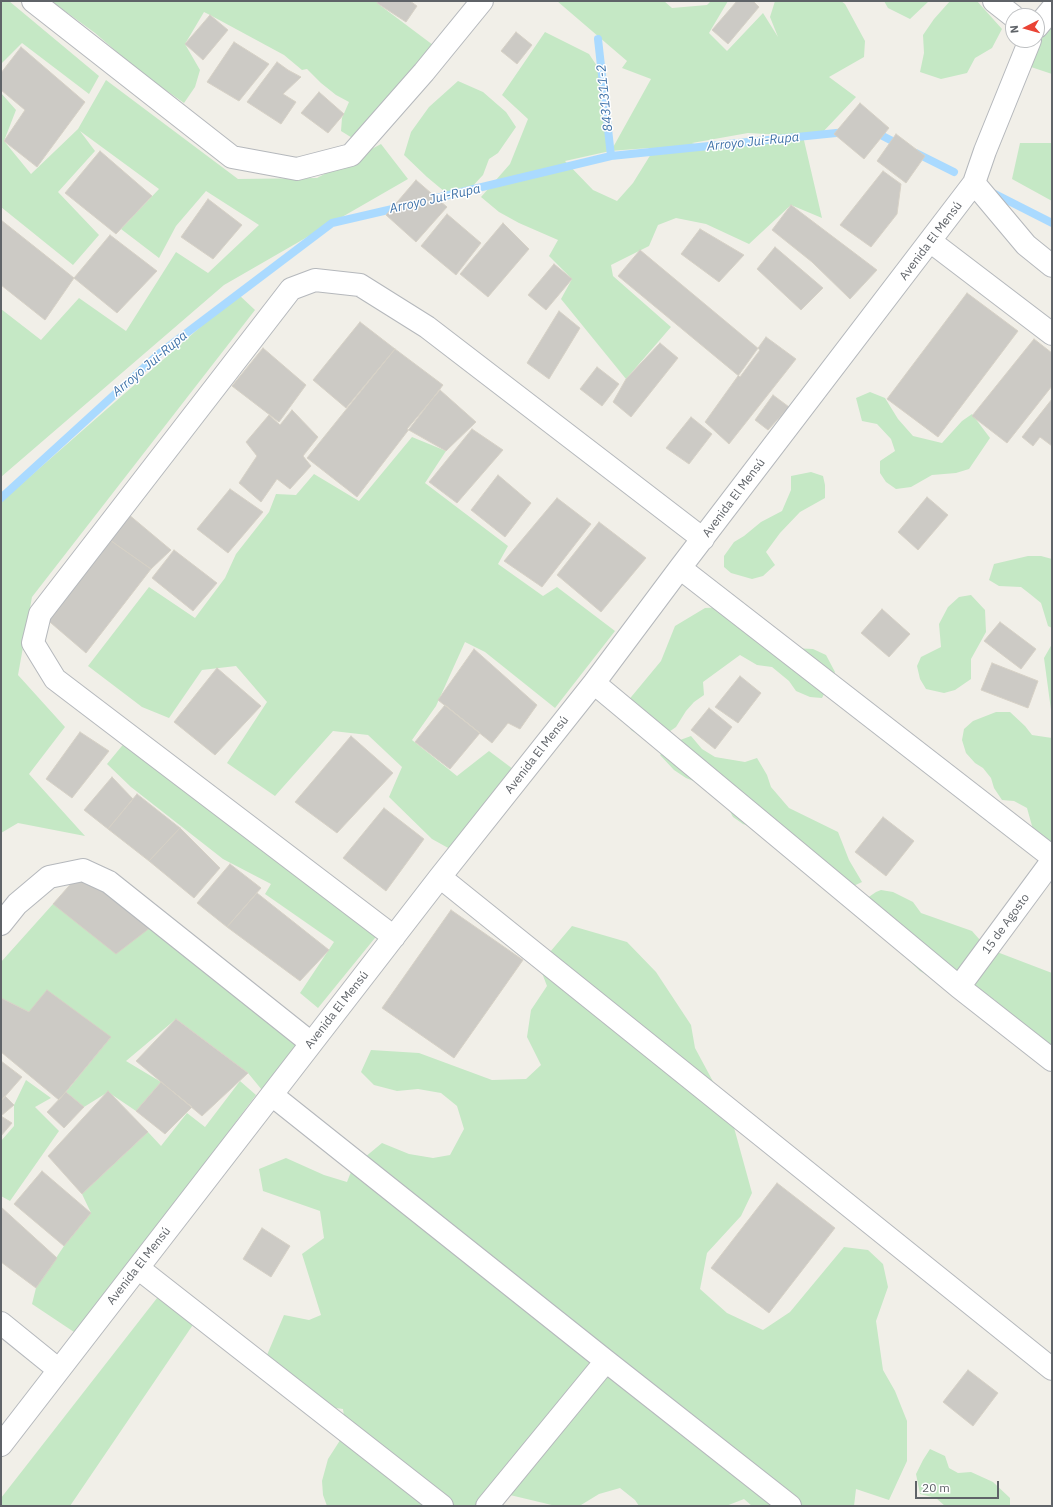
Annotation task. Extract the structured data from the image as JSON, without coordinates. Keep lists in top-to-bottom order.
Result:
{
  "streets": {
    "street": ["Avenida El Mensú", "15 de Agosto"]
  },
  "water": ["8431311-2", "Arroyo Jui-Rupa"],
  "scale_bar": "20 m",
  "north": "left"
}
